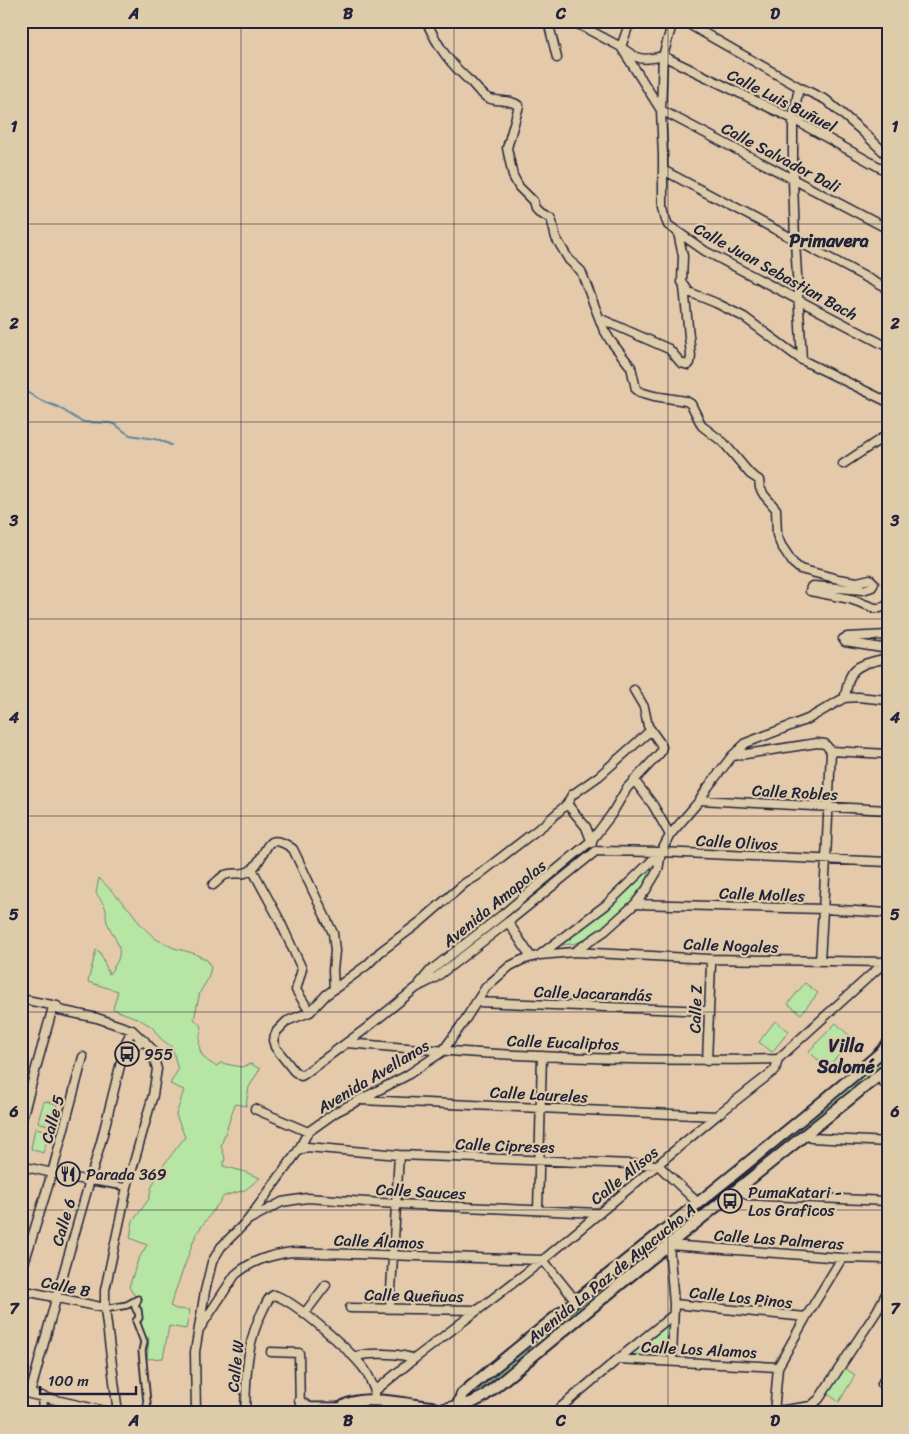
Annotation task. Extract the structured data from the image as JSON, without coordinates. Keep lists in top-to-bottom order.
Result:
{
  "streets": {
    "main road": ["Avenida La Paz de Ayacucho A"],
    "street": [
      "Calle Luis Buñuel",
      "Calle Salvador Dali",
      "Calle Juan Sebastian Bach",
      "Calle Robles",
      "Calle Olivos",
      "Calle Molles",
      "Avenida Amapolas",
      "Calle Nogales",
      "Calle Jacarandás",
      "Calle Z",
      "Calle Eucaliptos",
      "Avenida Avellanos",
      "Calle Laureles",
      "Calle 5",
      "Calle Cipreses",
      "Calle Alisos",
      "Calle Sauces",
      "Calle 6",
      "Calle Las Palmeras",
      "Calle Álamos",
      "Calle B",
      "Calle Queñuas",
      "Calle Los Pinos",
      "Calle Los Alamos",
      "Calle W"
    ]
  },
  "crossings": [
    ["Calle Robles", "Avenida Avellanos"],
    ["Calle Olivos", "Avenida Amapolas"],
    ["Calle Olivos", "Avenida Avellanos"],
    ["Calle Molles", "Avenida Avellanos"],
    ["Avenida Amapolas", "Calle Eucaliptos"],
    ["Calle Nogales", "Calle Z"],
    ["Calle Nogales", "Avenida Avellanos"],
    ["Calle Nogales", "Calle Alisos"],
    ["Calle Jacarandás", "Calle Z"],
    ["Calle Jacarandás", "Avenida Avellanos"],
    ["Calle Z", "Calle Eucaliptos"],
    ["Calle Eucaliptos", "Avenida Avellanos"],
    ["Calle Eucaliptos", "Calle Alisos"],
    ["Avenida Avellanos", "Calle Laureles"],
    ["Avenida Avellanos", "Calle Cipreses"],
    ["Avenida Avellanos", "Calle Sauces"],
    ["Avenida Avellanos", "Calle Álamos"],
    ["Calle Laureles", "Calle Alisos"],
    ["Calle Cipreses", "Calle Alisos"],
    ["Calle Alisos", "Calle Sauces"],
    ["Calle Alisos", "Calle Álamos"],
    ["Calle Alisos", "Calle Queñuas"],
    ["Calle 6", "Calle B"],
    ["Calle Las Palmeras", "Avenida La Paz de Ayacucho A"],
    ["Calle Los Pinos", "Calle Los Alamos"]
  ],
  "districts": ["Primavera", "Villa Salomé"],
  "places": {
    "bus stop": ["955", "PumaKatari - Los Graficos"],
    "restaurant": ["Parada 369"]
  },
  "scale_bar": "100 m",
  "grid": {
    "columns": [
      "A",
      "B",
      "C",
      "D"
    ],
    "rows": [
      "1",
      "2",
      "3",
      "4",
      "5",
      "6",
      "7"
    ]
  }
}
